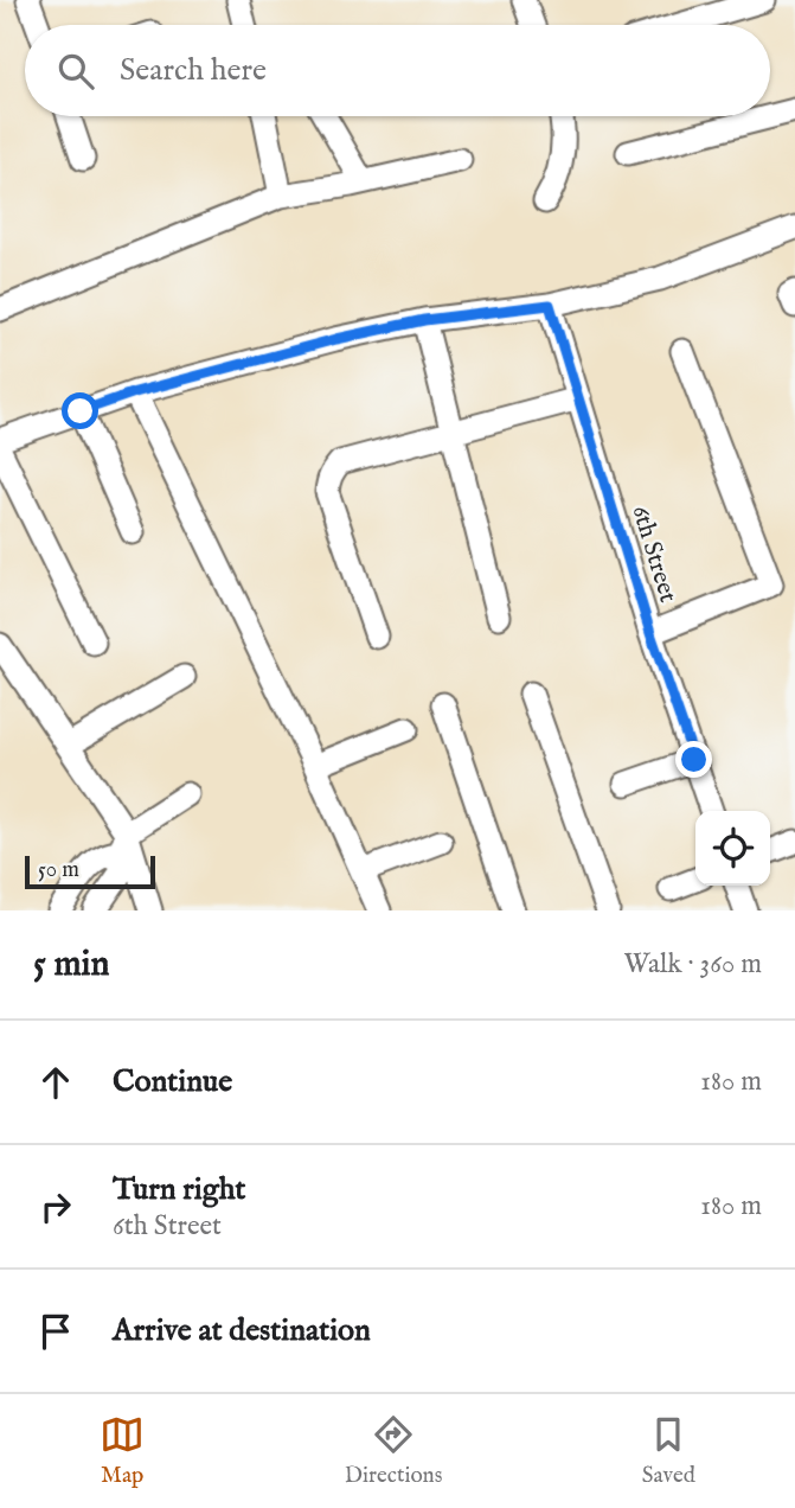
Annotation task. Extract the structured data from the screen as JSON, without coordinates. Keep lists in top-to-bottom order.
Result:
{
  "streets": {
    "street": ["6th Street"]
  },
  "scale_bar": "50 m",
  "page": {
    "search": "Search here",
    "scale": "50 m",
    "heading": ["5 min", "Walk · 360 m"],
    "list": [
      ["Continue", "180 m"],
      ["Turn right", "6th Street", "180 m"],
      "Arrive at destination"
    ],
    "nav": ["Map", "Directions", "Saved"]
  }
}
